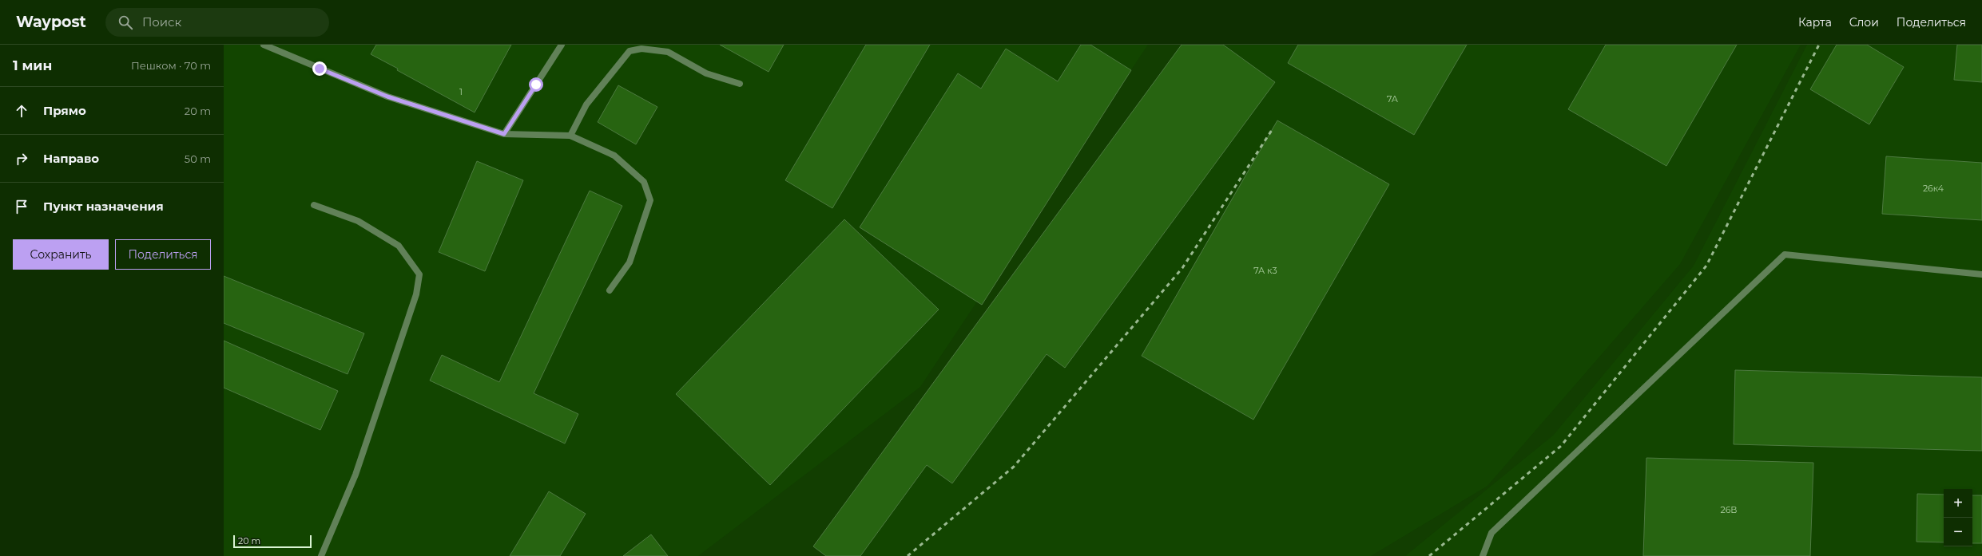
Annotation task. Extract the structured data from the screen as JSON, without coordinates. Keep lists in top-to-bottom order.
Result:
{
  "house_numbers": [
    "1",
    "7А",
    "26к4",
    "7А к3",
    "26В"
  ],
  "scale_bar": "20 m",
  "page": {
    "header": "Waypost",
    "search": "Поиск",
    "nav": ["Карта", "Слои", "Поделиться"],
    "heading": ["1 мин", "Пешком · 70 m"],
    "list": [
      ["Прямо", "20 m"],
      ["Направо", "50 m"],
      "Пункт назначения"
    ],
    "buttons": ["Сохранить", "Поделиться"],
    "map_buttons": ["+", "−"],
    "scale": "20 m"
  }
}
